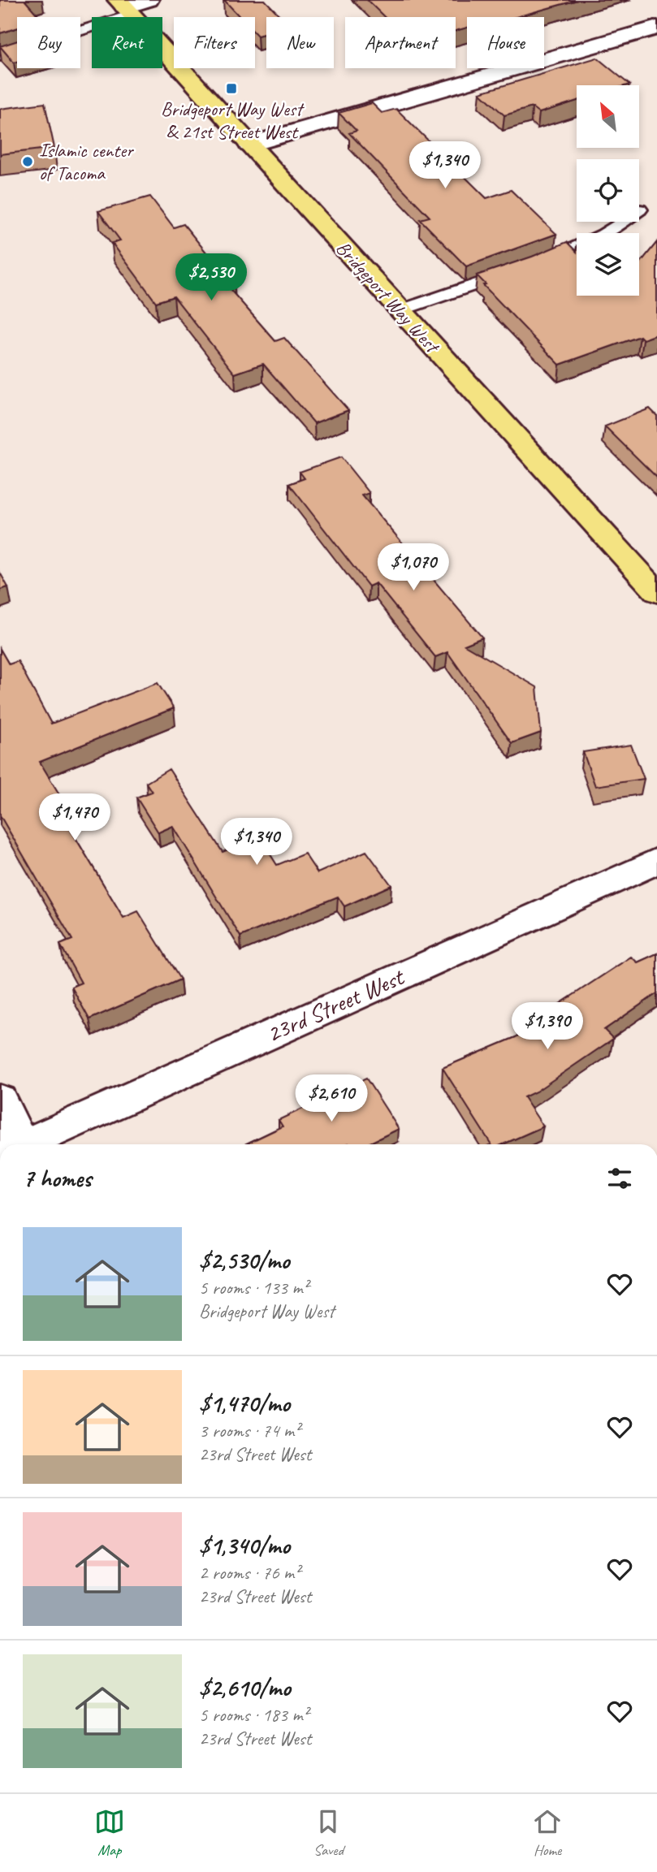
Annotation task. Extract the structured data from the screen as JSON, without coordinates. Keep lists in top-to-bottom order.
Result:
{
  "streets": {
    "main road": ["Bridgeport Way West"],
    "street": ["23rd Street West"]
  },
  "places": {
    "transit": ["Bridgeport Way West & 21st Street West"],
    "other": ["Islamic center of Tacoma"]
  },
  "north": "top left",
  "page": {
    "chip": [
      "Buy",
      "Rent",
      "Filters",
      "New",
      "Apartment",
      "House"
    ],
    "price": [
      "$1,340",
      "$2,530",
      "$1,070",
      "$1,470",
      "$1,340",
      "$1,390",
      "$2,610"
    ],
    "heading": "7 homes",
    "list": [
      {
        "name": "$2,530/mo",
        "note": "5 rooms · 133 m² · Bridgeport Way West"
      },
      {
        "name": "$1,470/mo",
        "note": "3 rooms · 74 m² · 23rd Street West"
      },
      {
        "name": "$1,340/mo",
        "note": "2 rooms · 76 m² · 23rd Street West"
      },
      {
        "name": "$2,610/mo",
        "note": "5 rooms · 183 m² · 23rd Street West"
      }
    ],
    "tabs": ["Map", "Saved", "Home"]
  }
}
